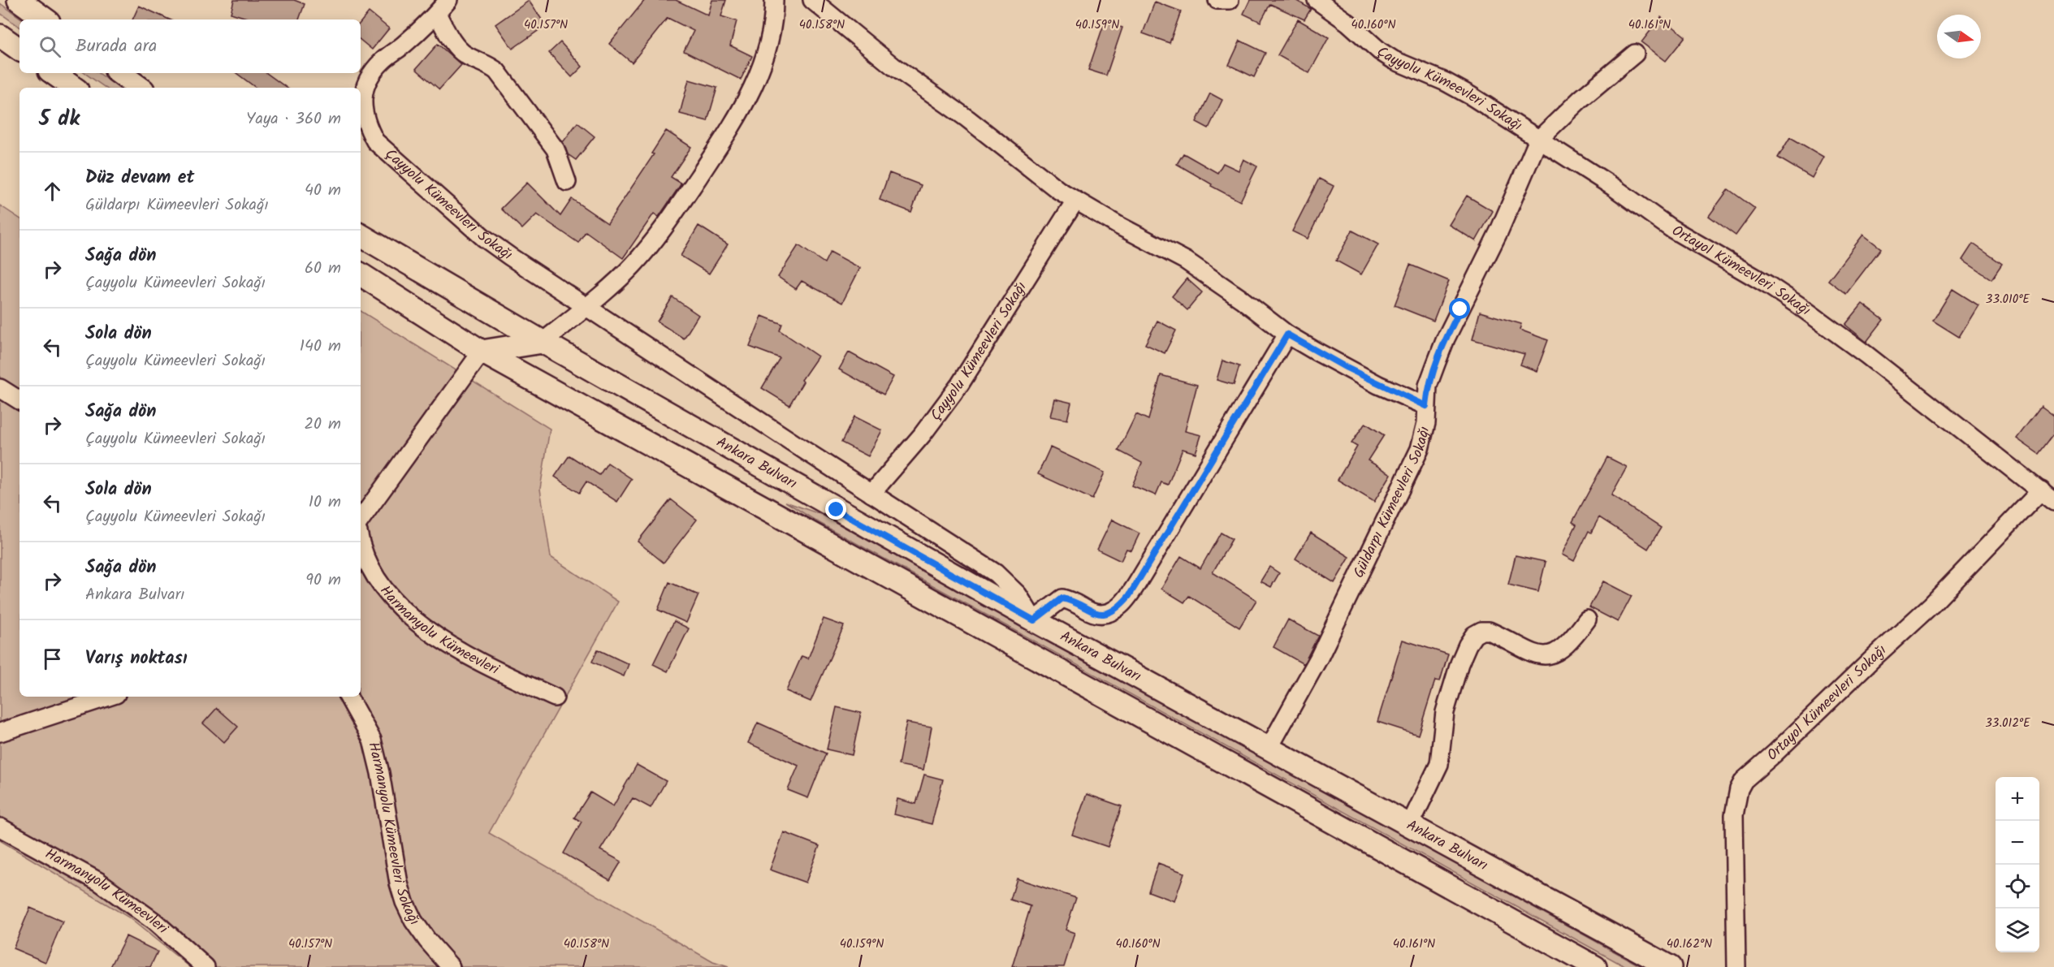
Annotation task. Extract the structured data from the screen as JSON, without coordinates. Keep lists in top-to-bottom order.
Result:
{
  "streets": {
    "main road": ["Ankara Bulvarı"],
    "street": [
      "Çayyolu Kümeevleri Sokağı",
      "Ortayol Kümeevleri Sokağı",
      "Güldarpı Kümeevleri Sokağı",
      "Harmanyolu Kümeevleri",
      "Harmanyolu Kümeevleri Sokağı"
    ]
  },
  "crossings": [
    ["Çayyolu Kümeevleri Sokağı", "Ortayol Kümeevleri Sokağı"],
    ["Çayyolu Kümeevleri Sokağı", "Ankara Bulvarı"],
    ["Çayyolu Kümeevleri Sokağı", "Güldarpı Kümeevleri Sokağı"],
    ["Ortayol Kümeevleri Sokağı", "Güldarpı Kümeevleri Sokağı"],
    ["Ankara Bulvarı", "Güldarpı Kümeevleri Sokağı"]
  ],
  "north": "right",
  "page": {
    "search": "Burada ara",
    "heading": ["5 dk", "Yaya · 360 m"],
    "list": [
      ["Düz devam et", "Güldarpı Kümeevleri Sokağı", "40 m"],
      ["Sağa dön", "Çayyolu Kümeevleri Sokağı", "60 m"],
      ["Sola dön", "Çayyolu Kümeevleri Sokağı", "140 m"],
      ["Sağa dön", "Çayyolu Kümeevleri Sokağı", "20 m"],
      ["Sola dön", "Çayyolu Kümeevleri Sokağı", "10 m"],
      ["Sağa dön", "Ankara Bulvarı", "90 m"],
      "Varış noktası"
    ],
    "map_buttons": ["+", "−"]
  },
  "coordinates": [
    "40.157°N",
    "40.158°N",
    "40.159°N",
    "40.160°N",
    "40.161°N",
    "33.010°E",
    "33.012°E",
    "40.162°N"
  ]
}
